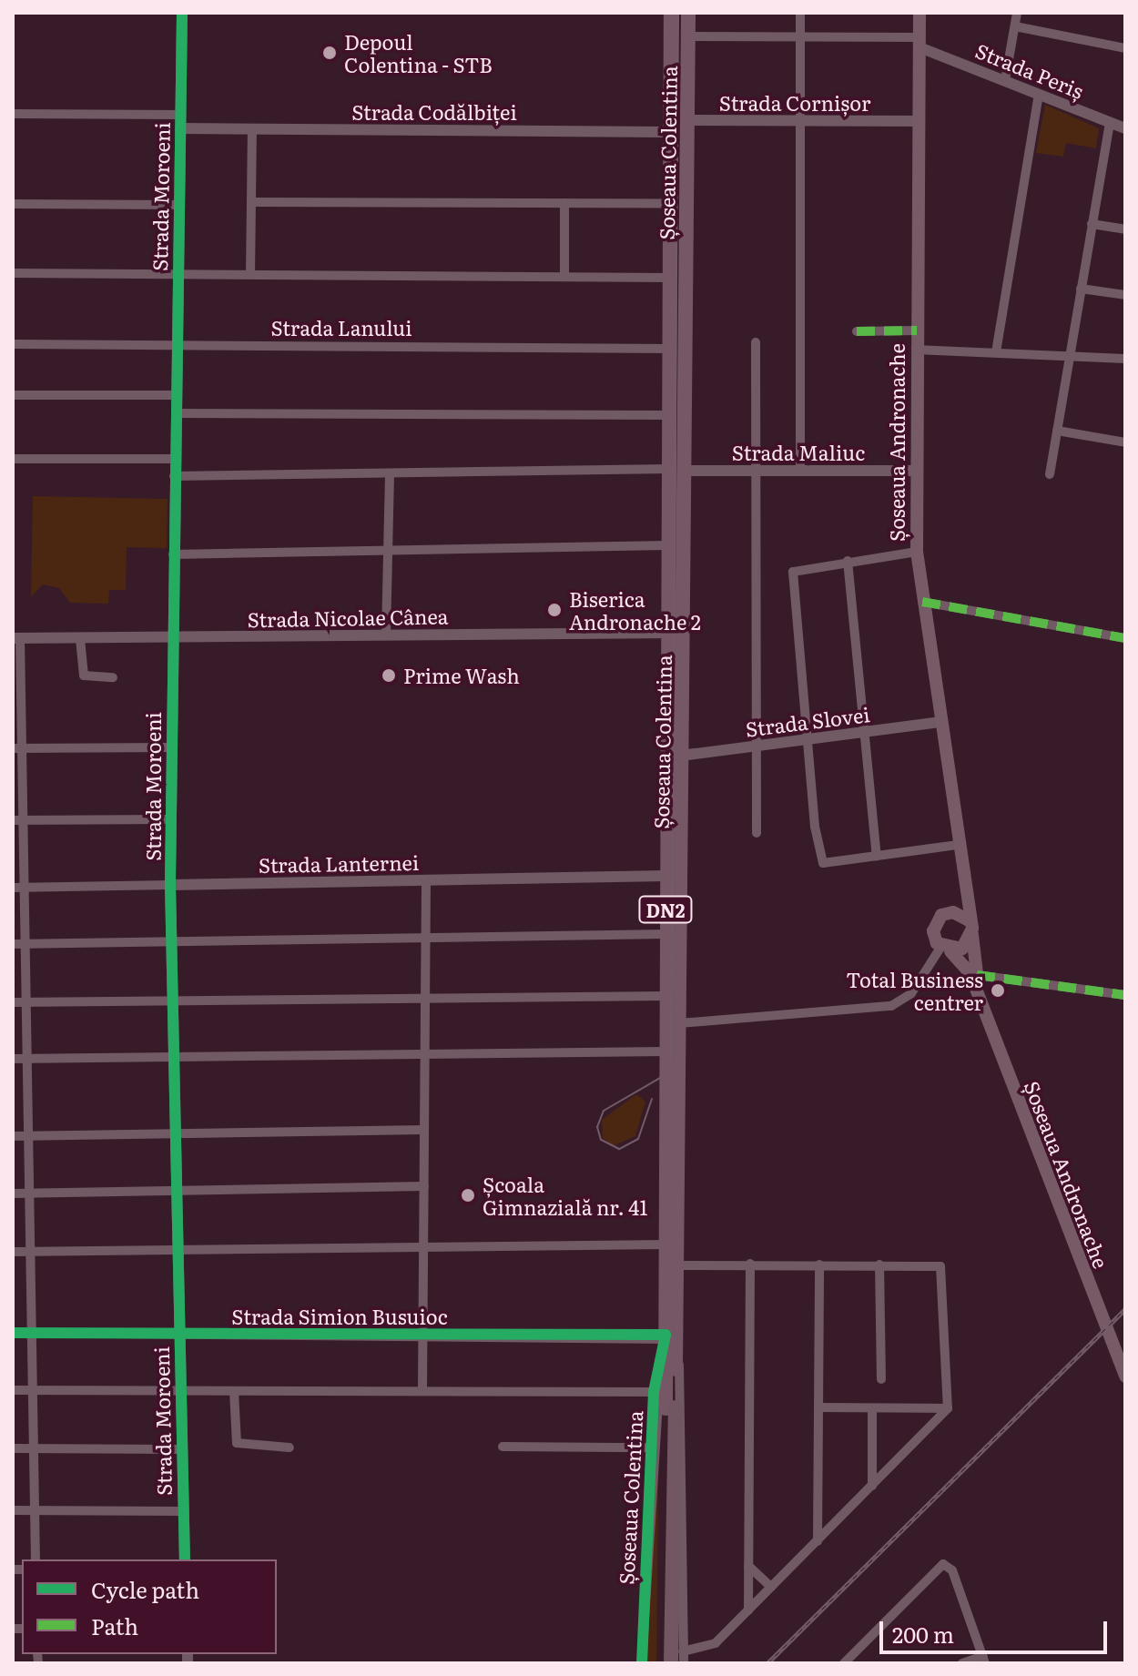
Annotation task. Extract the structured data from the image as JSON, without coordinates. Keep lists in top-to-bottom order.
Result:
{
  "streets": {
    "highway": ["DN2"],
    "main road": ["Șoseaua Colentina", "Șoseaua Andronache"],
    "street": [
      "Strada Periș",
      "Strada Cornișor",
      "Strada Codălbiței",
      "Strada Moroeni",
      "Strada Lanului",
      "Strada Maliuc",
      "Strada Nicolae Cânea",
      "Strada Slovei",
      "Strada Lanternei",
      "Strada Simion Busuioc"
    ]
  },
  "crossings": [
    ["Strada Periș", "Șoseaua Andronache"],
    ["Strada Cornișor", "Strada Codălbiței"],
    ["Strada Cornișor", "Șoseaua Colentina"],
    ["Strada Cornișor", "Șoseaua Andronache"],
    ["Strada Codălbiței", "Șoseaua Colentina"],
    ["Strada Codălbiței", "Strada Moroeni"],
    ["Șoseaua Colentina", "Strada Lanului"],
    ["Șoseaua Colentina", "Strada Maliuc"],
    ["Șoseaua Colentina", "Strada Nicolae Cânea"],
    ["Șoseaua Colentina", "Strada Slovei"],
    ["Șoseaua Colentina", "Strada Lanternei"],
    ["Șoseaua Colentina", "DN2"],
    ["Șoseaua Colentina", "Strada Simion Busuioc"],
    ["Strada Moroeni", "Strada Lanului"],
    ["Strada Moroeni", "Strada Nicolae Cânea"],
    ["Strada Moroeni", "Strada Lanternei"],
    ["Strada Moroeni", "Strada Simion Busuioc"],
    ["Șoseaua Andronache", "Strada Maliuc"],
    ["Șoseaua Andronache", "Strada Slovei"]
  ],
  "places": [
    "Depoul Colentina - STB",
    "Biserica Andronache 2",
    "Prime Wash",
    "Total Business centrer",
    "Școala Gimnazială nr. 41"
  ],
  "legend": ["Cycle path", "Path"],
  "scale_bar": "200 m"
}
